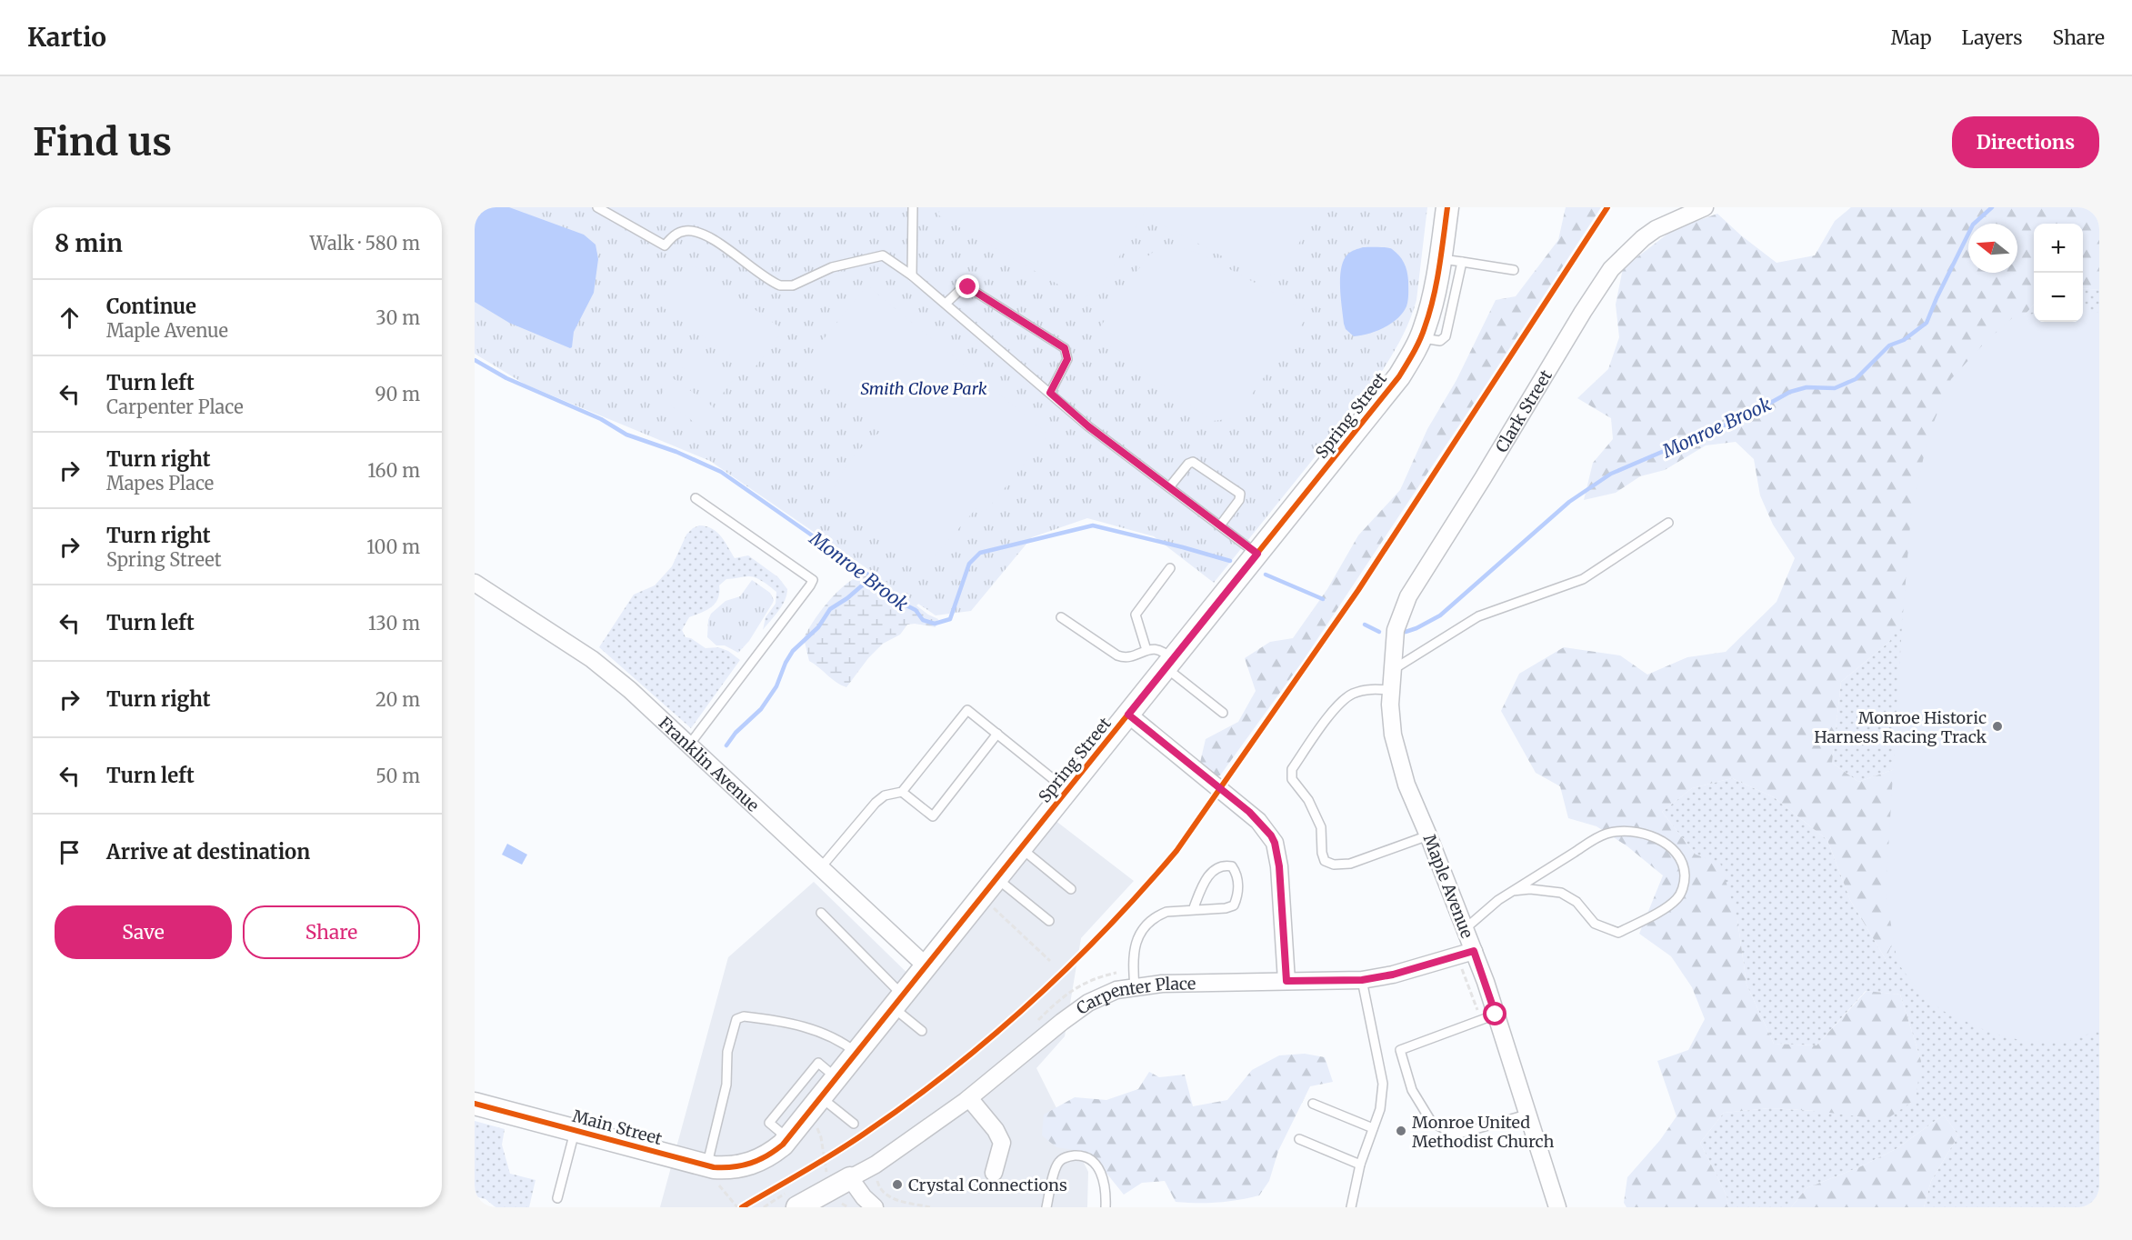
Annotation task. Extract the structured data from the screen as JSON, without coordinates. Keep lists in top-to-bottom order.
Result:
{
  "streets": {
    "street": [
      "Clark Street",
      "Spring Street",
      "Franklin Avenue",
      "Maple Avenue",
      "Carpenter Place",
      "Main Street"
    ]
  },
  "crossings": [
    ["Clark Street", "Maple Avenue"],
    ["Spring Street", "Franklin Avenue"],
    ["Spring Street", "Main Street"],
    ["Maple Avenue", "Carpenter Place"]
  ],
  "water": ["Monroe Brook"],
  "parks": ["Smith Clove Park"],
  "places": ["Monroe Historic Harness Racing Track", "Monroe United Methodist Church", "Crystal Connections"],
  "north": "left",
  "page": {
    "header": "Kartio",
    "nav": ["Map", "Layers", "Share"],
    "buttons": [
      "Directions",
      ["Save", "Share"]
    ],
    "title": "Find us",
    "heading": ["8 min", "Walk · 580 m"],
    "map_buttons": ["+", "−"],
    "list": [
      ["Continue", "Maple Avenue", "30 m"],
      ["Turn left", "Carpenter Place", "90 m"],
      ["Turn right", "Mapes Place", "160 m"],
      ["Turn right", "Spring Street", "100 m"],
      ["Turn left", "130 m"],
      ["Turn right", "20 m"],
      ["Turn left", "50 m"],
      "Arrive at destination"
    ]
  }
}
